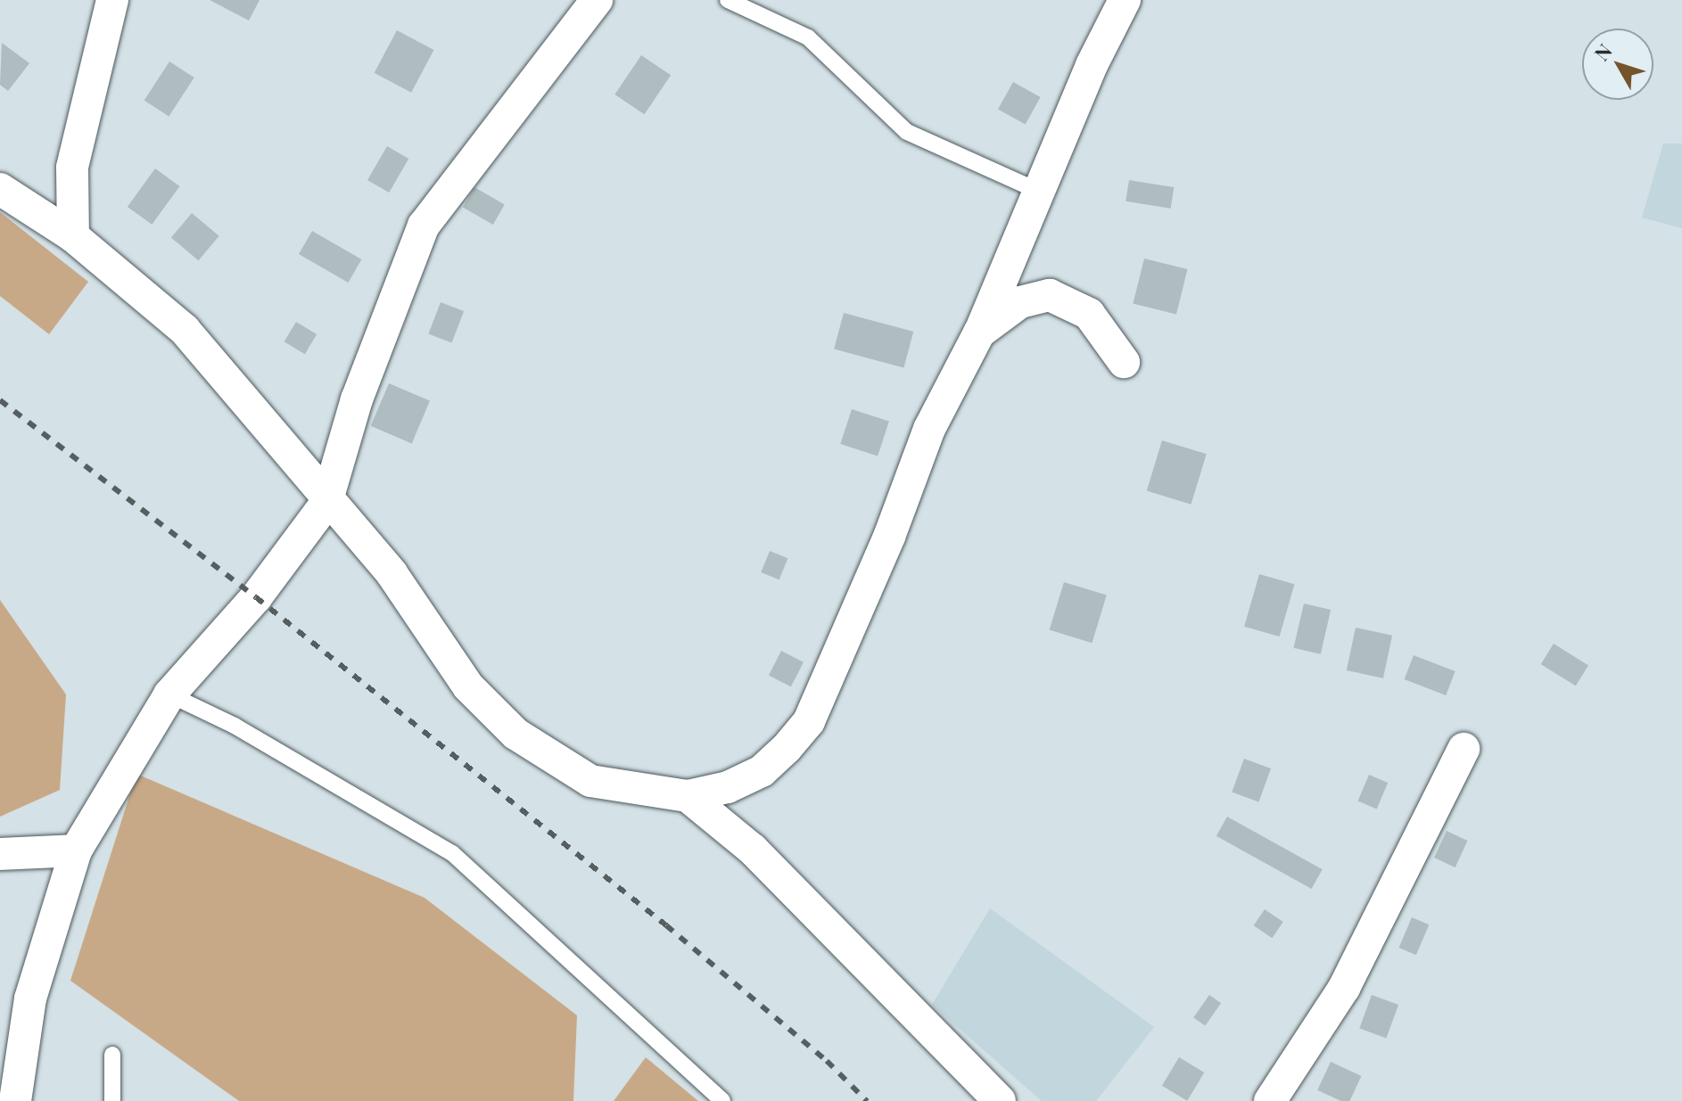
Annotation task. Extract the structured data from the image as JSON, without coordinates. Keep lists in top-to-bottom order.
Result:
{
  "north": "top left"
}
